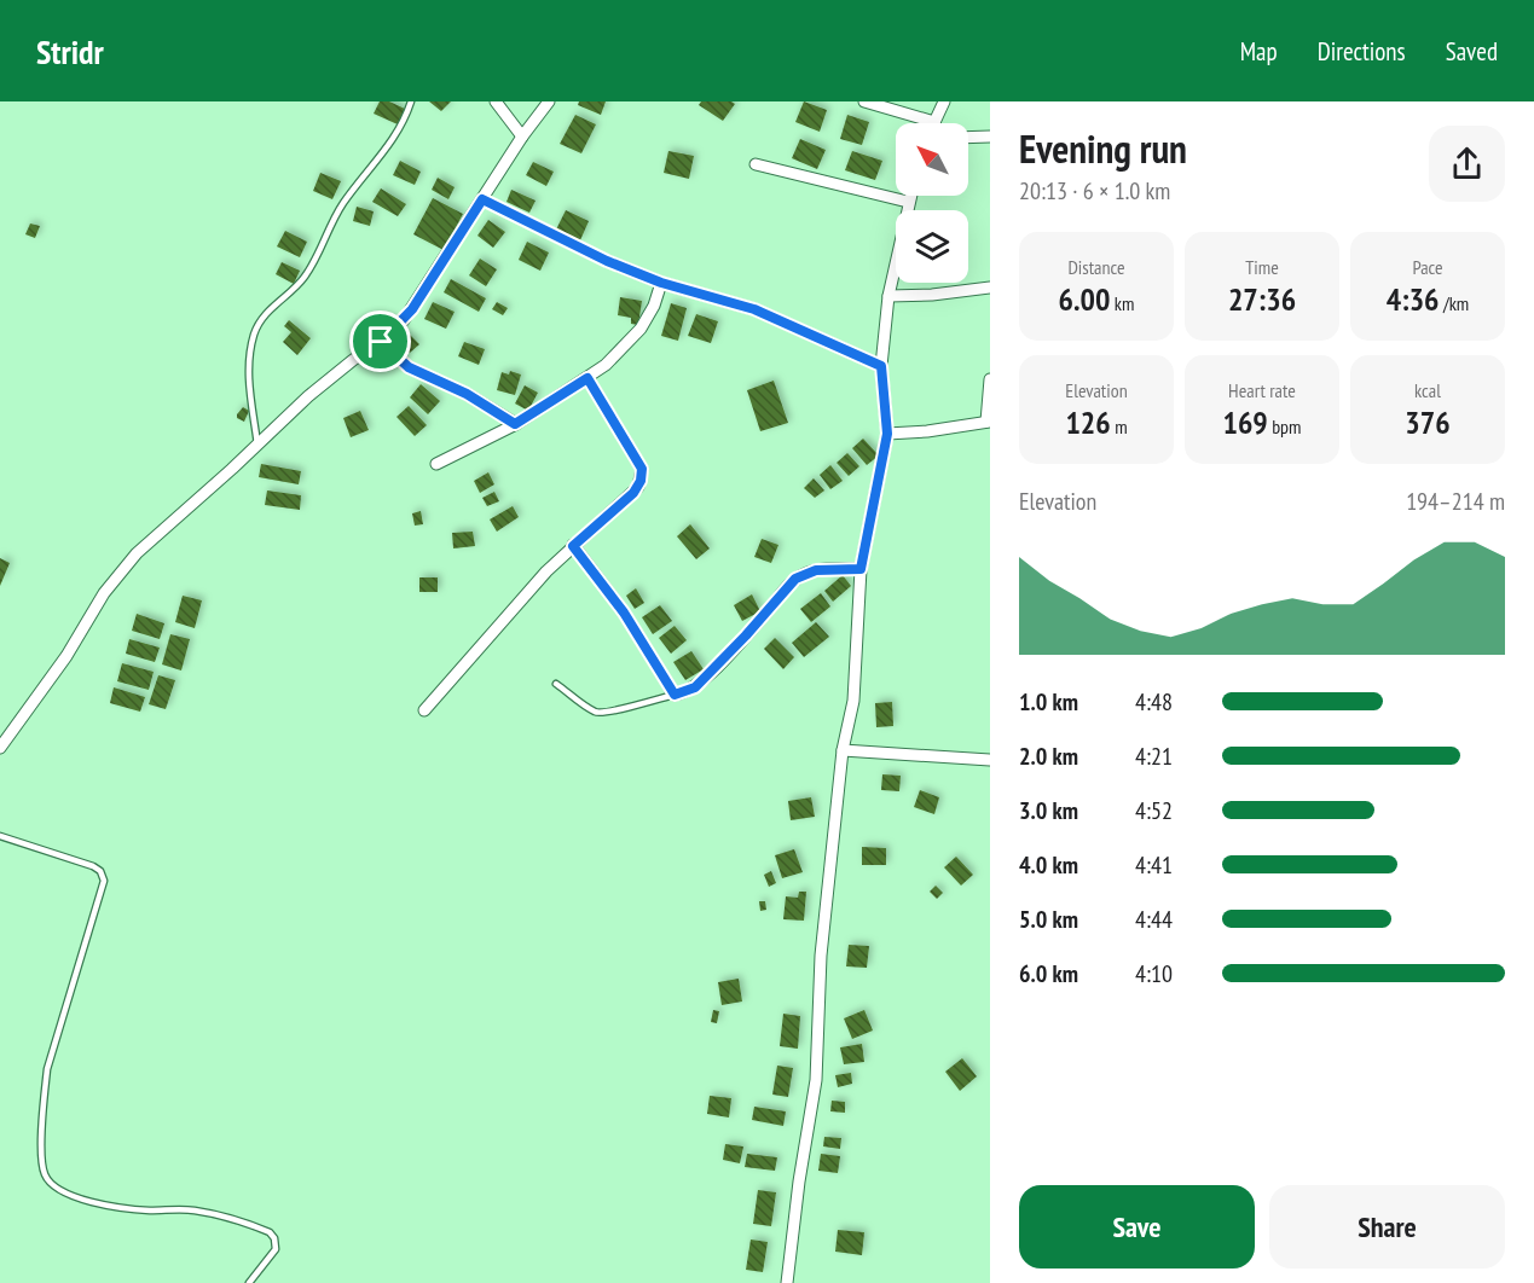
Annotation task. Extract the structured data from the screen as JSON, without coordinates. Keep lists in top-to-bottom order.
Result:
{
  "north": "top left",
  "page": {
    "header": "Stridr",
    "nav": ["Map", "Directions", "Saved"],
    "heading": ["Evening run", "20:13 · 6 × 1.0 km"],
    "stats": [
      ["Distance", "6.00 km"],
      ["Time", "27:36"],
      ["Pace", "4:36 /km"],
      ["Elevation", "126 m"],
      ["Heart rate", "169 bpm"],
      ["kcal", "376"]
    ],
    "chart": ["Elevation", "194–214 m"],
    "list": [
      {
        "name": "1.0 km",
        "note": "4:48"
      },
      {
        "name": "2.0 km",
        "note": "4:21"
      },
      {
        "name": "3.0 km",
        "note": "4:52"
      },
      {
        "name": "4.0 km",
        "note": "4:41"
      },
      {
        "name": "5.0 km",
        "note": "4:44"
      },
      {
        "name": "6.0 km",
        "note": "4:10"
      }
    ],
    "buttons": ["Save", "Share"]
  }
}
